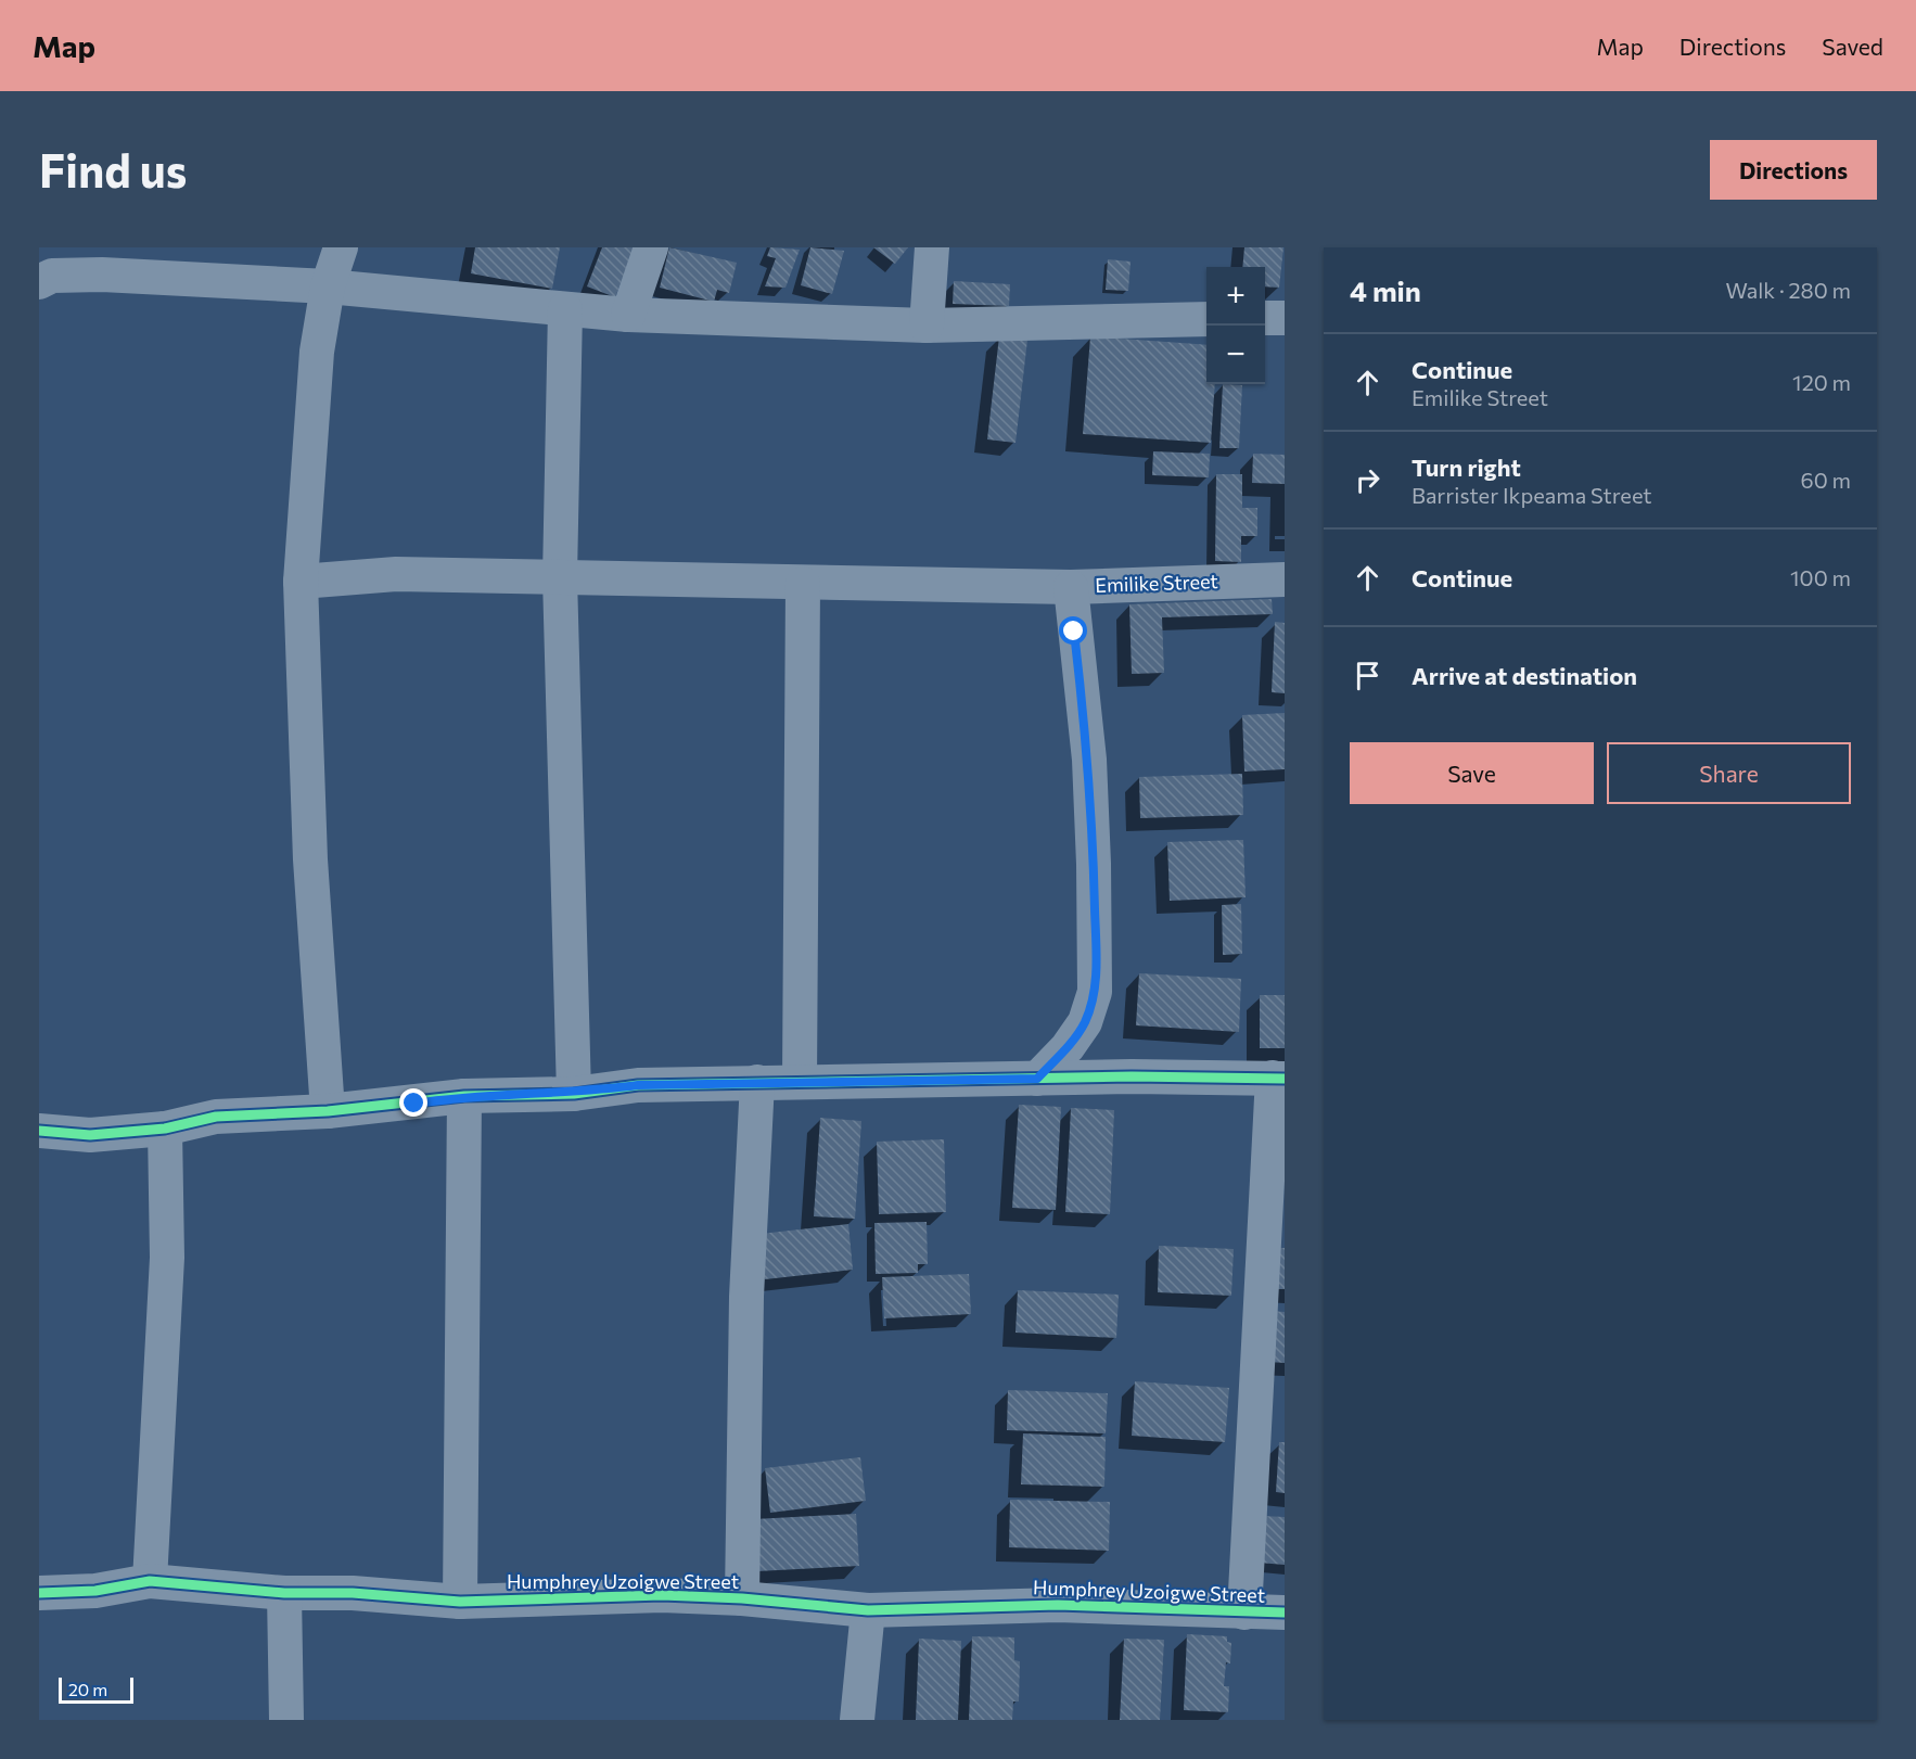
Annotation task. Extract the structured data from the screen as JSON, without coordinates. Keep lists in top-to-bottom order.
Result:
{
  "streets": {
    "street": ["Emilike Street", "Humphrey Uzoigwe Street"]
  },
  "scale_bar": "20 m",
  "page": {
    "header": "Map",
    "nav": ["Map", "Directions", "Saved"],
    "buttons": [
      "Directions",
      ["Save", "Share"]
    ],
    "title": "Find us",
    "heading": ["4 min", "Walk · 280 m"],
    "map_buttons": ["+", "−"],
    "list": [
      ["Continue", "Emilike Street", "120 m"],
      ["Turn right", "Barrister Ikpeama Street", "60 m"],
      ["Continue", "100 m"],
      "Arrive at destination"
    ],
    "scale": "20 m"
  }
}
